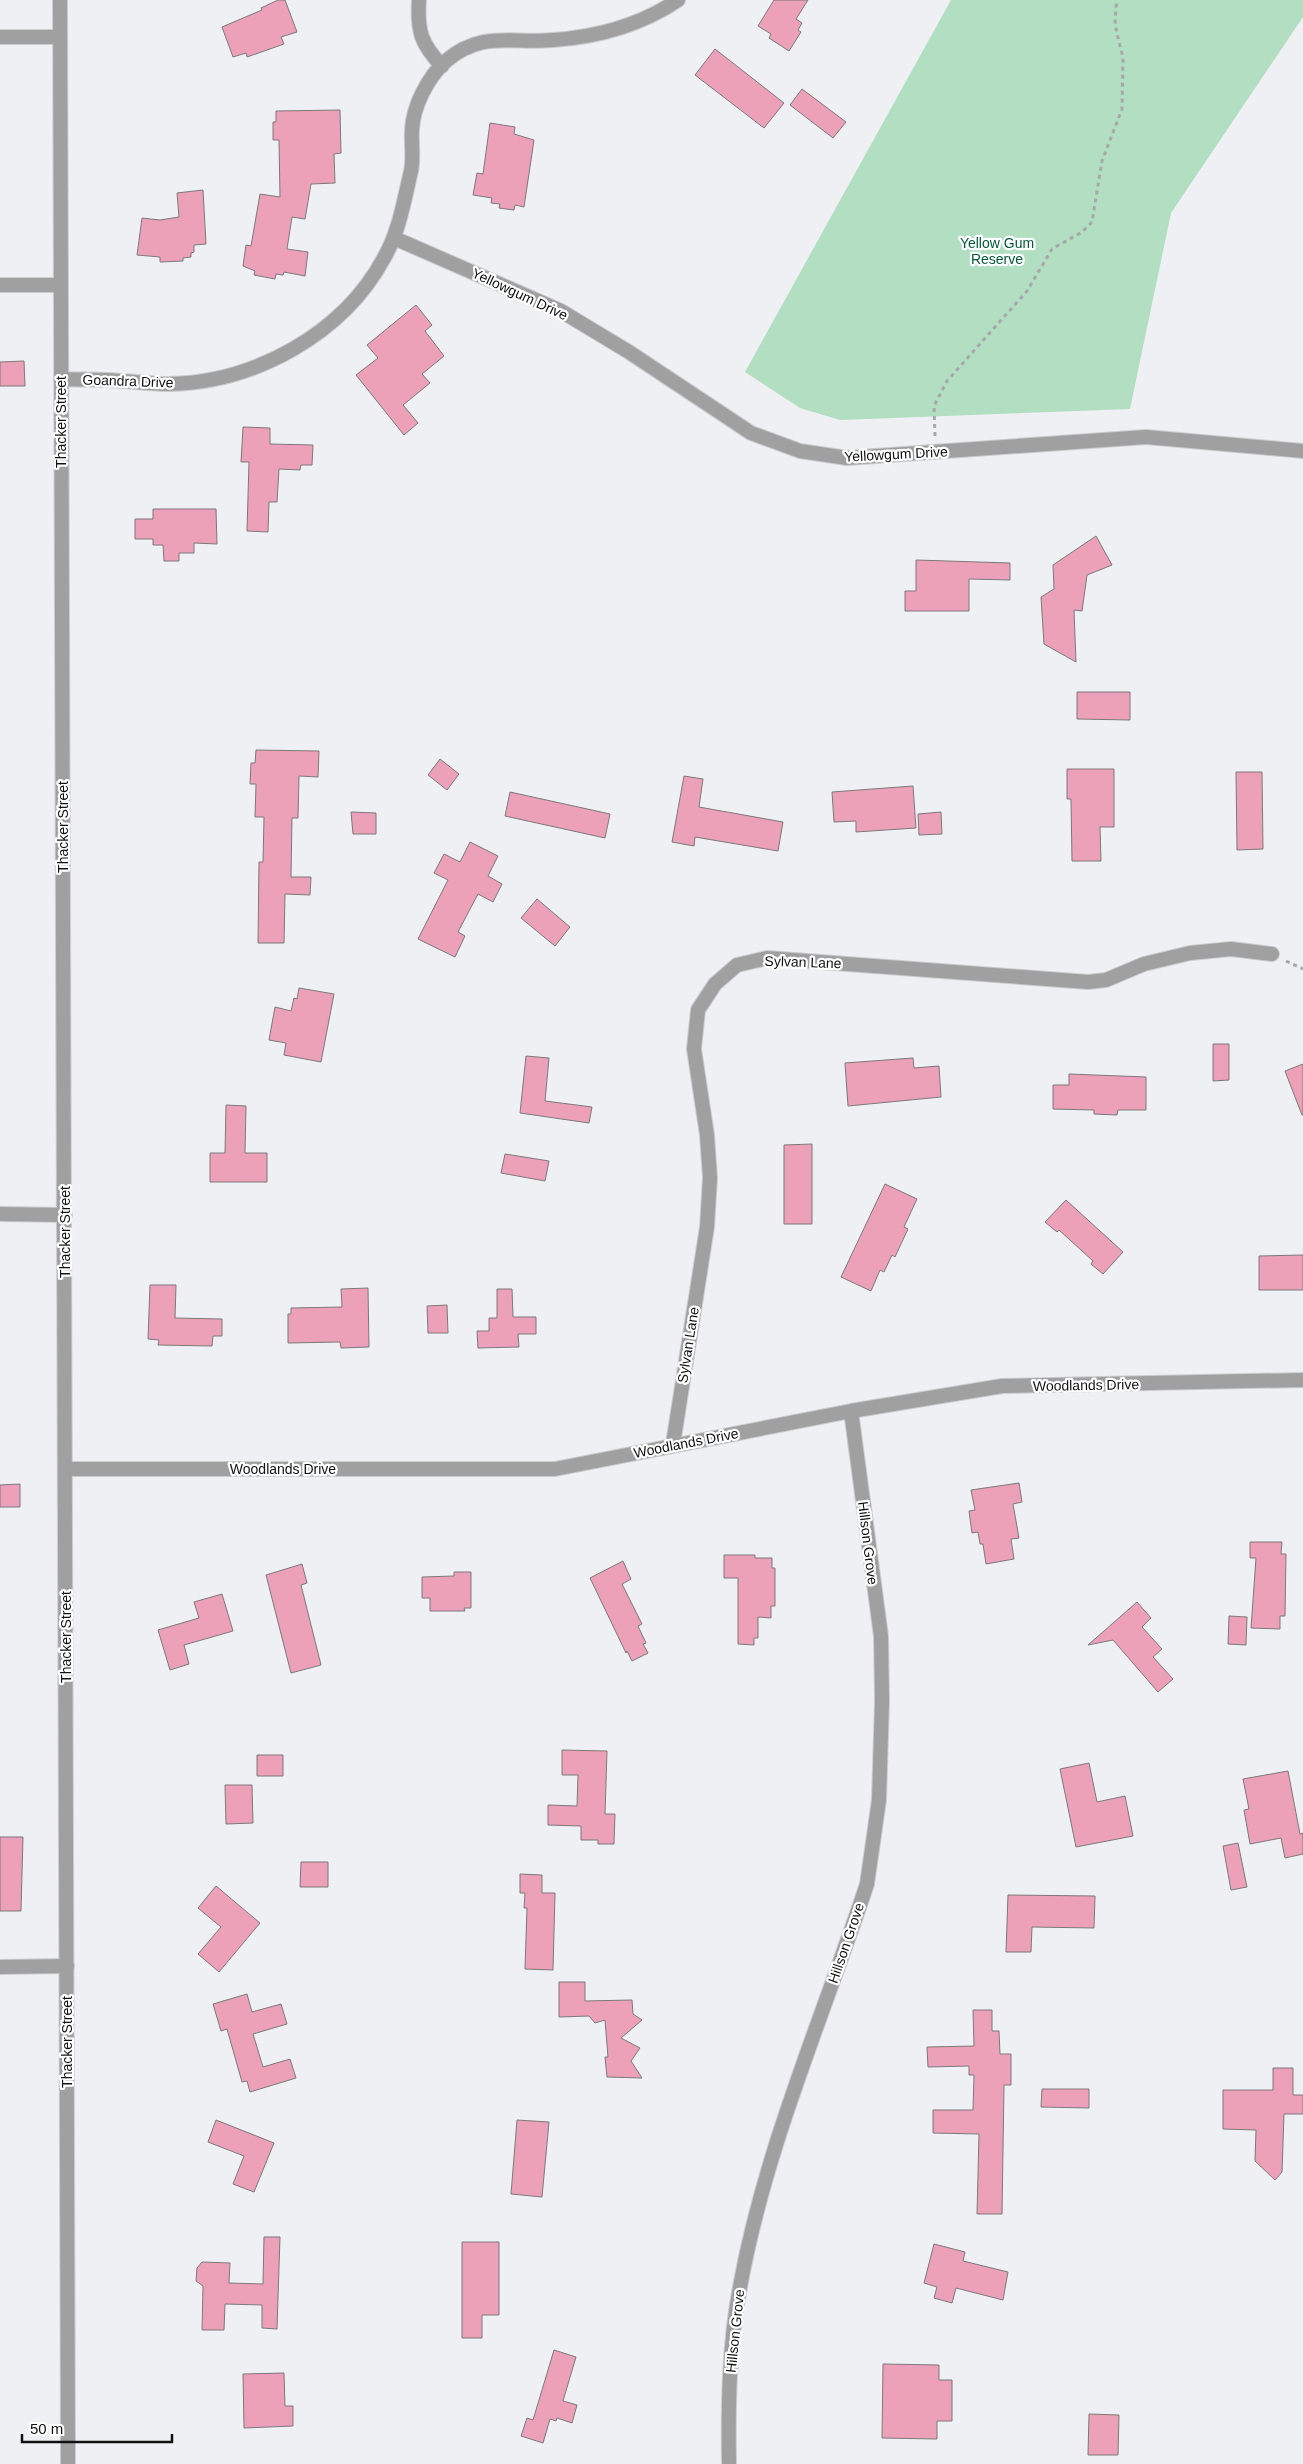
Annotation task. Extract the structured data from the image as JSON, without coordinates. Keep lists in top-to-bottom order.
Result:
{
  "streets": {
    "street": [
      "Yellowgum Drive",
      "Goandra Drive",
      "Thacker Street",
      "Sylvan Lane",
      "Woodlands Drive",
      "Hillson Grove"
    ]
  },
  "crossings": [
    ["Yellowgum Drive", "Goandra Drive"],
    ["Goandra Drive", "Thacker Street"],
    ["Thacker Street", "Woodlands Drive"],
    ["Sylvan Lane", "Woodlands Drive"],
    ["Woodlands Drive", "Hillson Grove"]
  ],
  "parks": ["Yellow Gum Reserve"],
  "scale_bar": "50 m"
}
